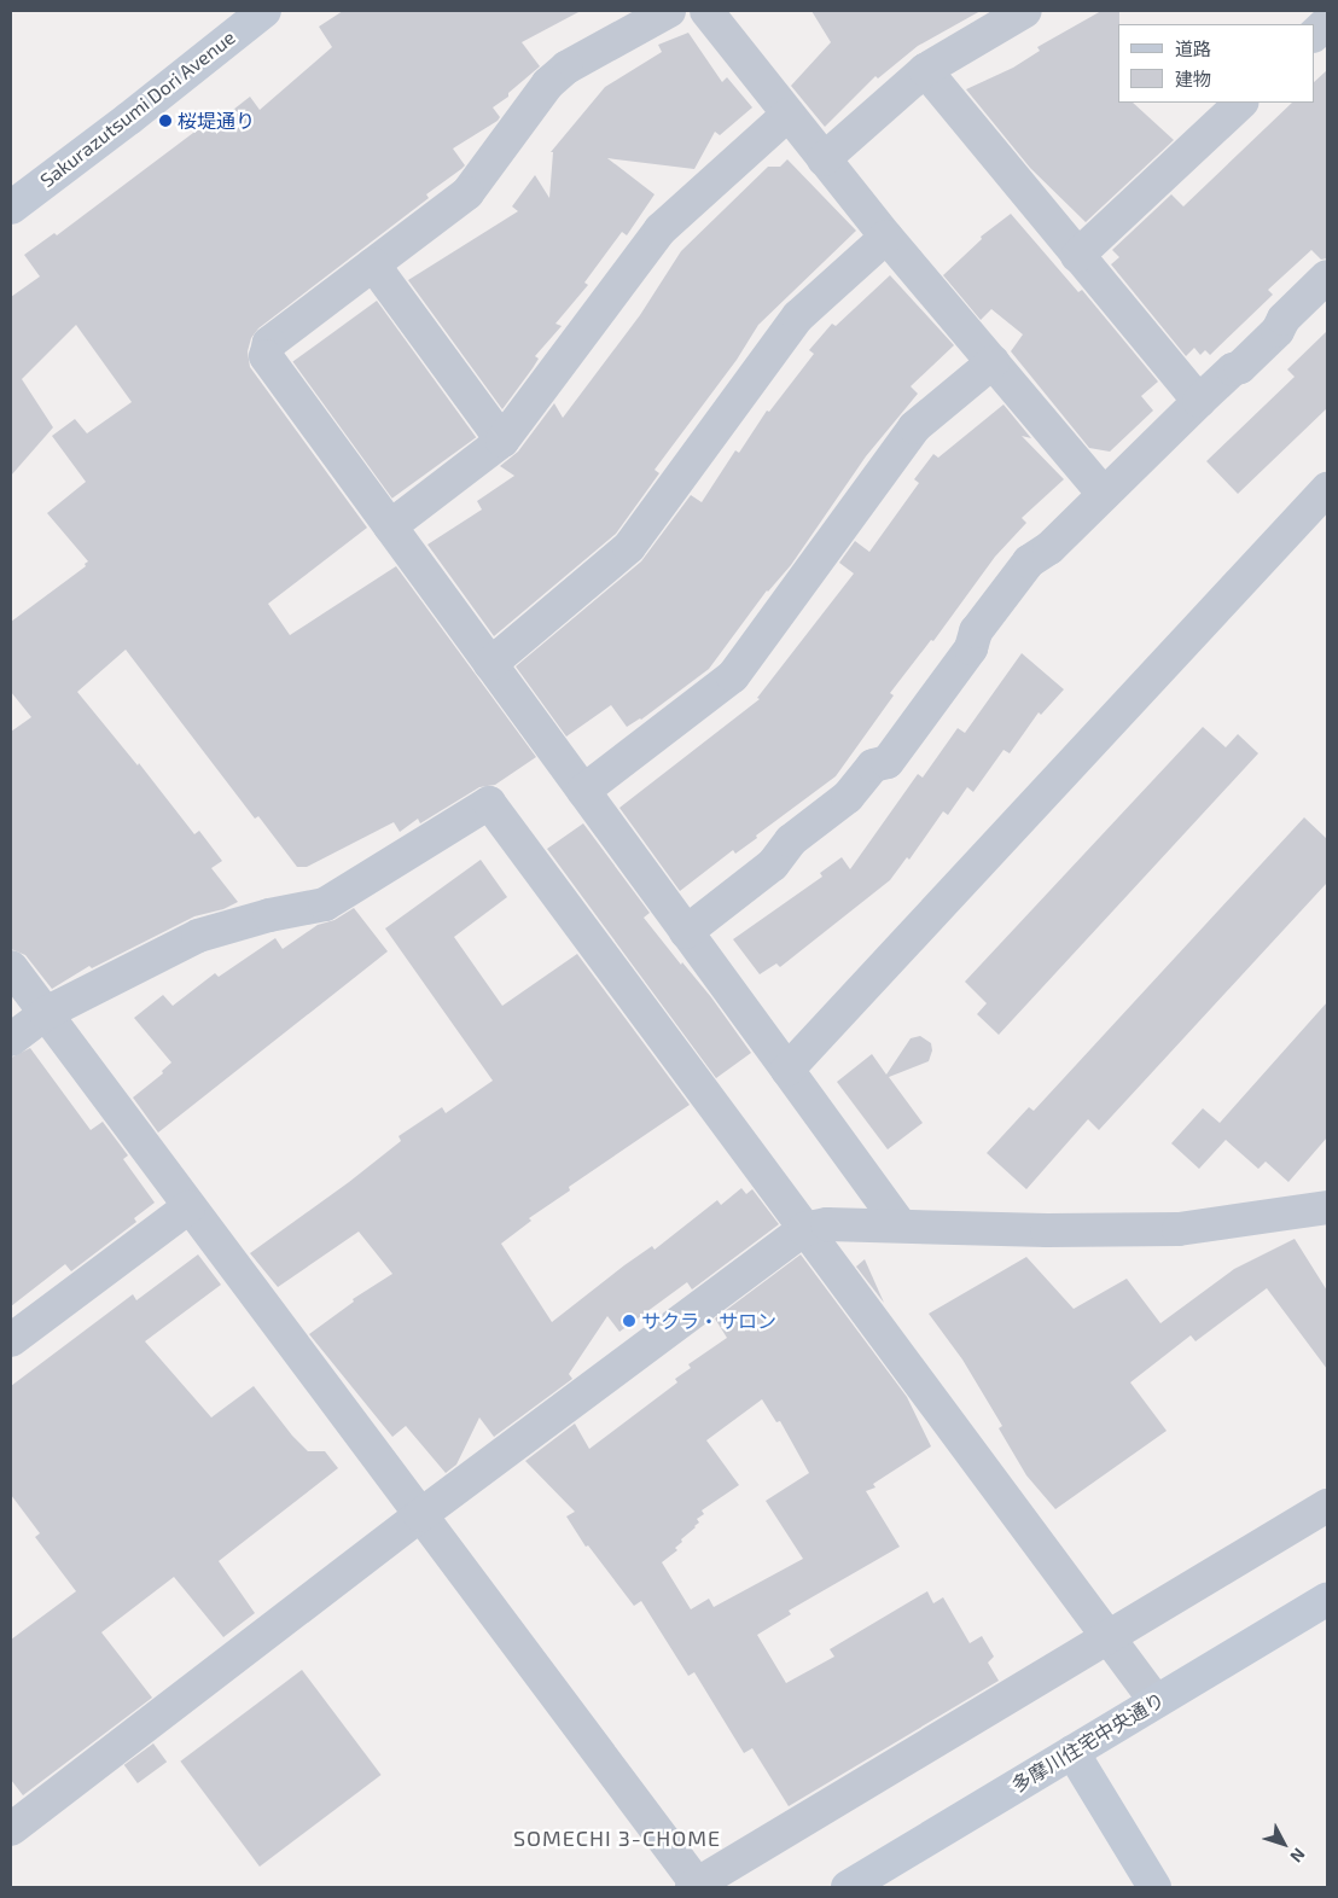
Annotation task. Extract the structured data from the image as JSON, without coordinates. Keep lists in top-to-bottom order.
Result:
{
  "streets": {
    "street": ["Sakurazutsumi Dori Avenue", "多摩川住宅中央通り"]
  },
  "districts": ["SOMECHI 3-CHOME"],
  "places": ["桜堤通り", "サクラ・サロン"],
  "legend": ["道路", "建物"],
  "north": "bottom right"
}
